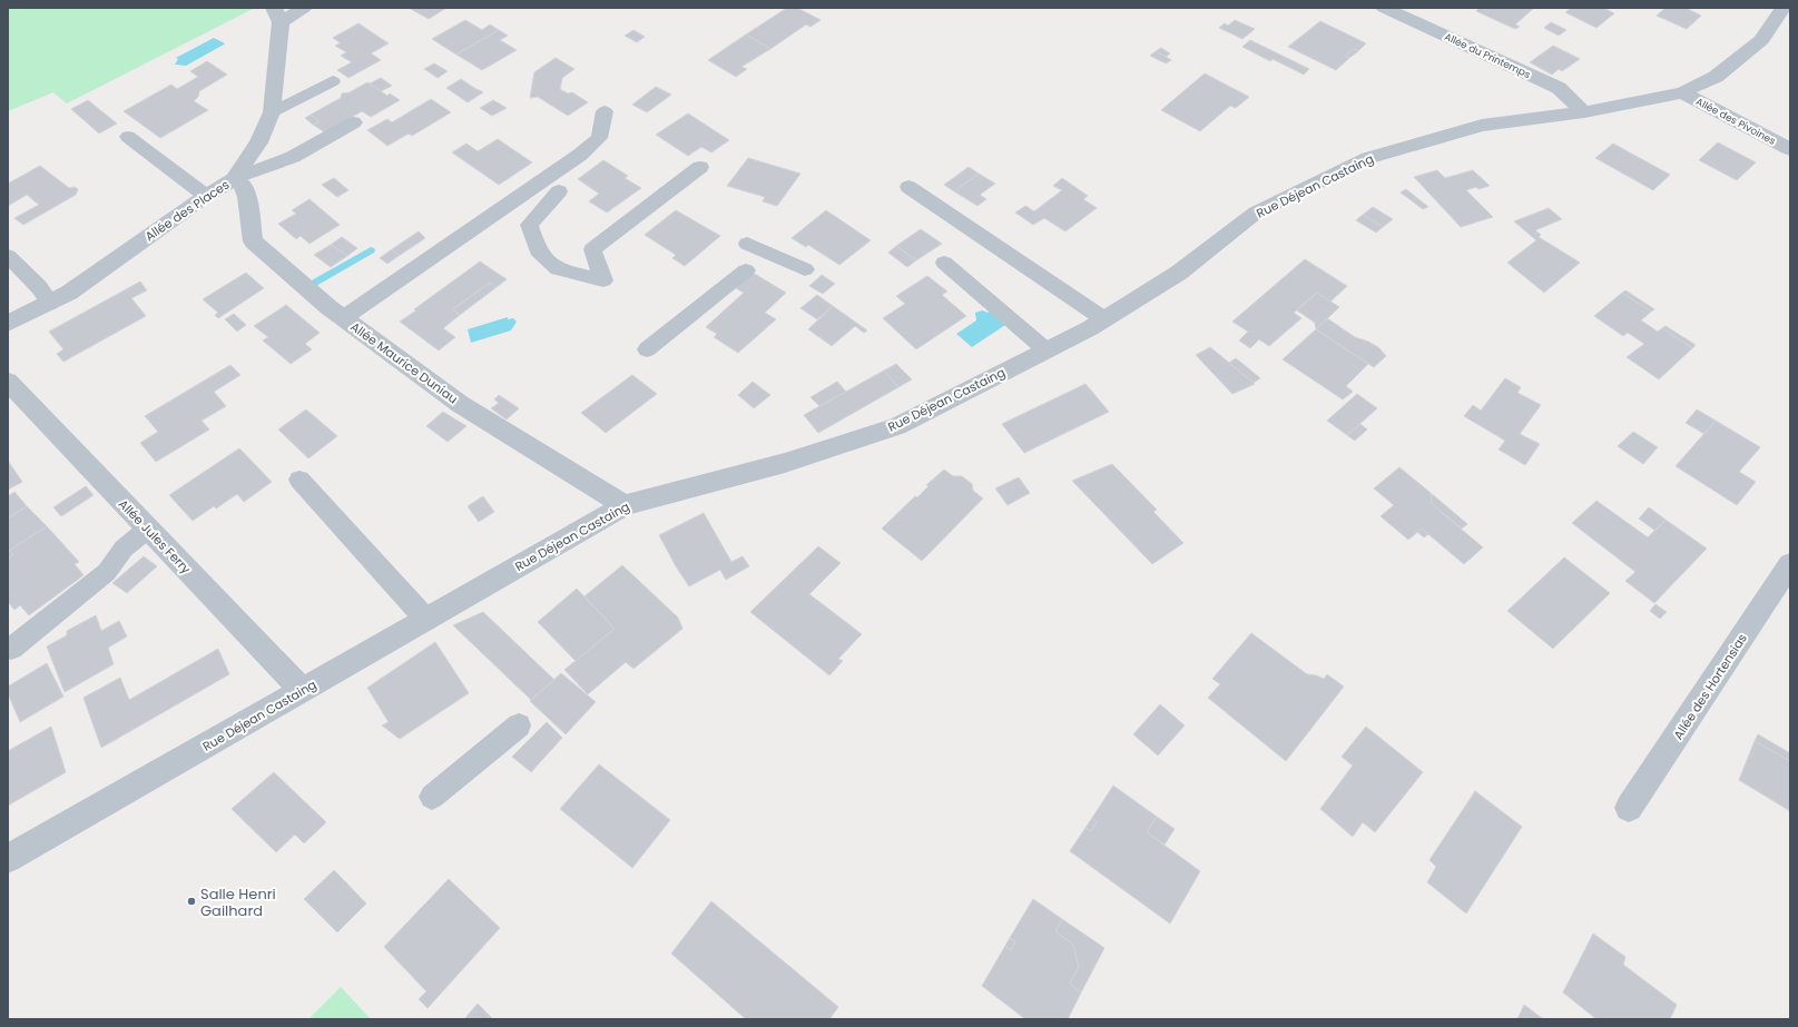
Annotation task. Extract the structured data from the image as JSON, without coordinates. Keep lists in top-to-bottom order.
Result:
{
  "streets": {
    "street": [
      "Allée du Printemps",
      "Allée des Pivoines",
      "Rue Déjean Castaing",
      "Allée des Places",
      "Allée Maurice Duniau",
      "Allée Jules Ferry",
      "Allée des Hortensias"
    ]
  },
  "crossings": [
    ["Allée du Printemps", "Rue Déjean Castaing"],
    ["Allée des Pivoines", "Rue Déjean Castaing"],
    ["Rue Déjean Castaing", "Allée Maurice Duniau"],
    ["Rue Déjean Castaing", "Allée Jules Ferry"],
    ["Allée des Places", "Allée Maurice Duniau"]
  ],
  "places": ["Salle Henri Gailhard"]
}
